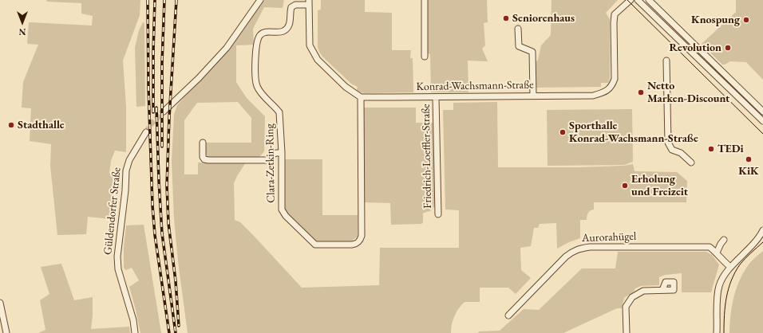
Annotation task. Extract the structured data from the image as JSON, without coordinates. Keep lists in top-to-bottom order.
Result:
{
  "streets": {
    "street": [
      "Konrad-Wachsmann-Straße",
      "Friedrich-Loeffler-Straße",
      "Clara-Zetkin-Ring",
      "Güldendorfer Straße",
      "Aurorahügel"
    ]
  },
  "crossings": [
    ["Konrad-Wachsmann-Straße", "Friedrich-Loeffler-Straße"],
    ["Konrad-Wachsmann-Straße", "Clara-Zetkin-Ring"]
  ],
  "places": [
    "Seniorenhaus",
    "Knospung",
    "Revolution",
    "Netto Marken-Discount",
    "Stadthalle",
    "Sporthalle Konrad-Wachsmann-Straße",
    "TEDi",
    "KiK",
    "Erholung und Freizeit"
  ],
  "north": "bottom"
}
